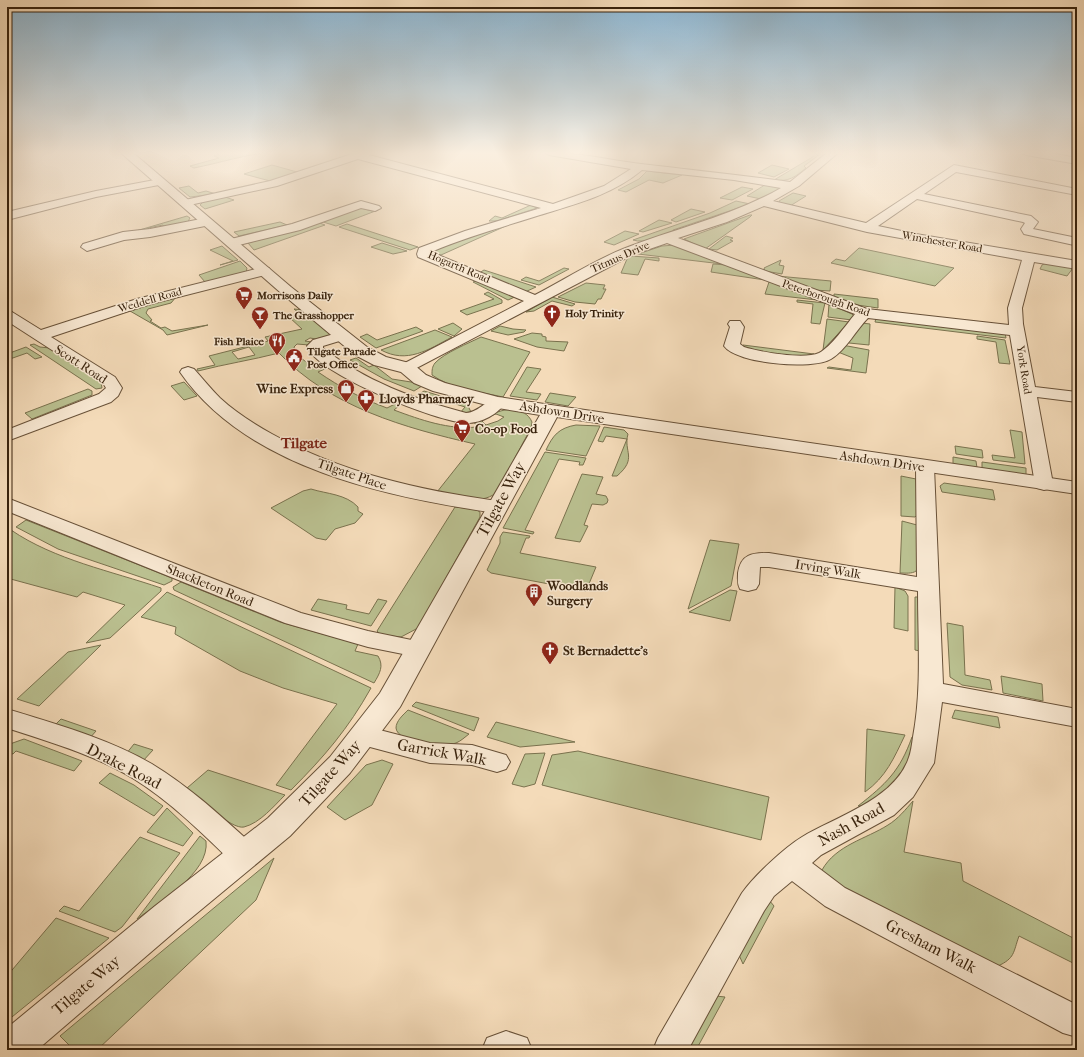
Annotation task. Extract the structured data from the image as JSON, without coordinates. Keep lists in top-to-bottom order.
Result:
{
  "streets": {
    "street": [
      "Winchester Road",
      "Titmus Drive",
      "Hogarth Road",
      "Peterborough Road",
      "Weddell Road",
      "Scott Road",
      "York Road",
      "Ashdown Drive",
      "Tilgate Place",
      "Tilgate Way",
      "Irving Walk",
      "Shackleton Road",
      "Garrick Walk",
      "Drake Road",
      "Nash Road",
      "Gresham Walk"
    ]
  },
  "crossings": [
    ["Winchester Road", "Titmus Drive"],
    ["Winchester Road", "York Road"],
    ["Titmus Drive", "Hogarth Road"],
    ["Titmus Drive", "Peterborough Road"],
    ["Titmus Drive", "Ashdown Drive"],
    ["Peterborough Road", "York Road"],
    ["Weddell Road", "Scott Road"],
    ["Weddell Road", "Ashdown Drive"],
    ["York Road", "Ashdown Drive"],
    ["Ashdown Drive", "Tilgate Way"],
    ["Ashdown Drive", "Nash Road"],
    ["Tilgate Place", "Tilgate Way"],
    ["Tilgate Way", "Shackleton Road"],
    ["Tilgate Way", "Garrick Walk"],
    ["Tilgate Way", "Drake Road"],
    ["Irving Walk", "Nash Road"],
    ["Nash Road", "Gresham Walk"]
  ],
  "districts": ["Tilgate"],
  "places": {
    "supermarket": ["Morrisons Daily", "Co-op Food"],
    "church": ["Holy Trinity", "St Bernadette's"],
    "bar": ["The Grasshopper"],
    "restaurant": ["Fish Plaice"],
    "public building": ["Tilgate Parade Post Office"],
    "shop": ["Wine Express"],
    "pharmacy": ["Lloyds Pharmacy"],
    "building": ["Woodlands Surgery"]
  }
}
